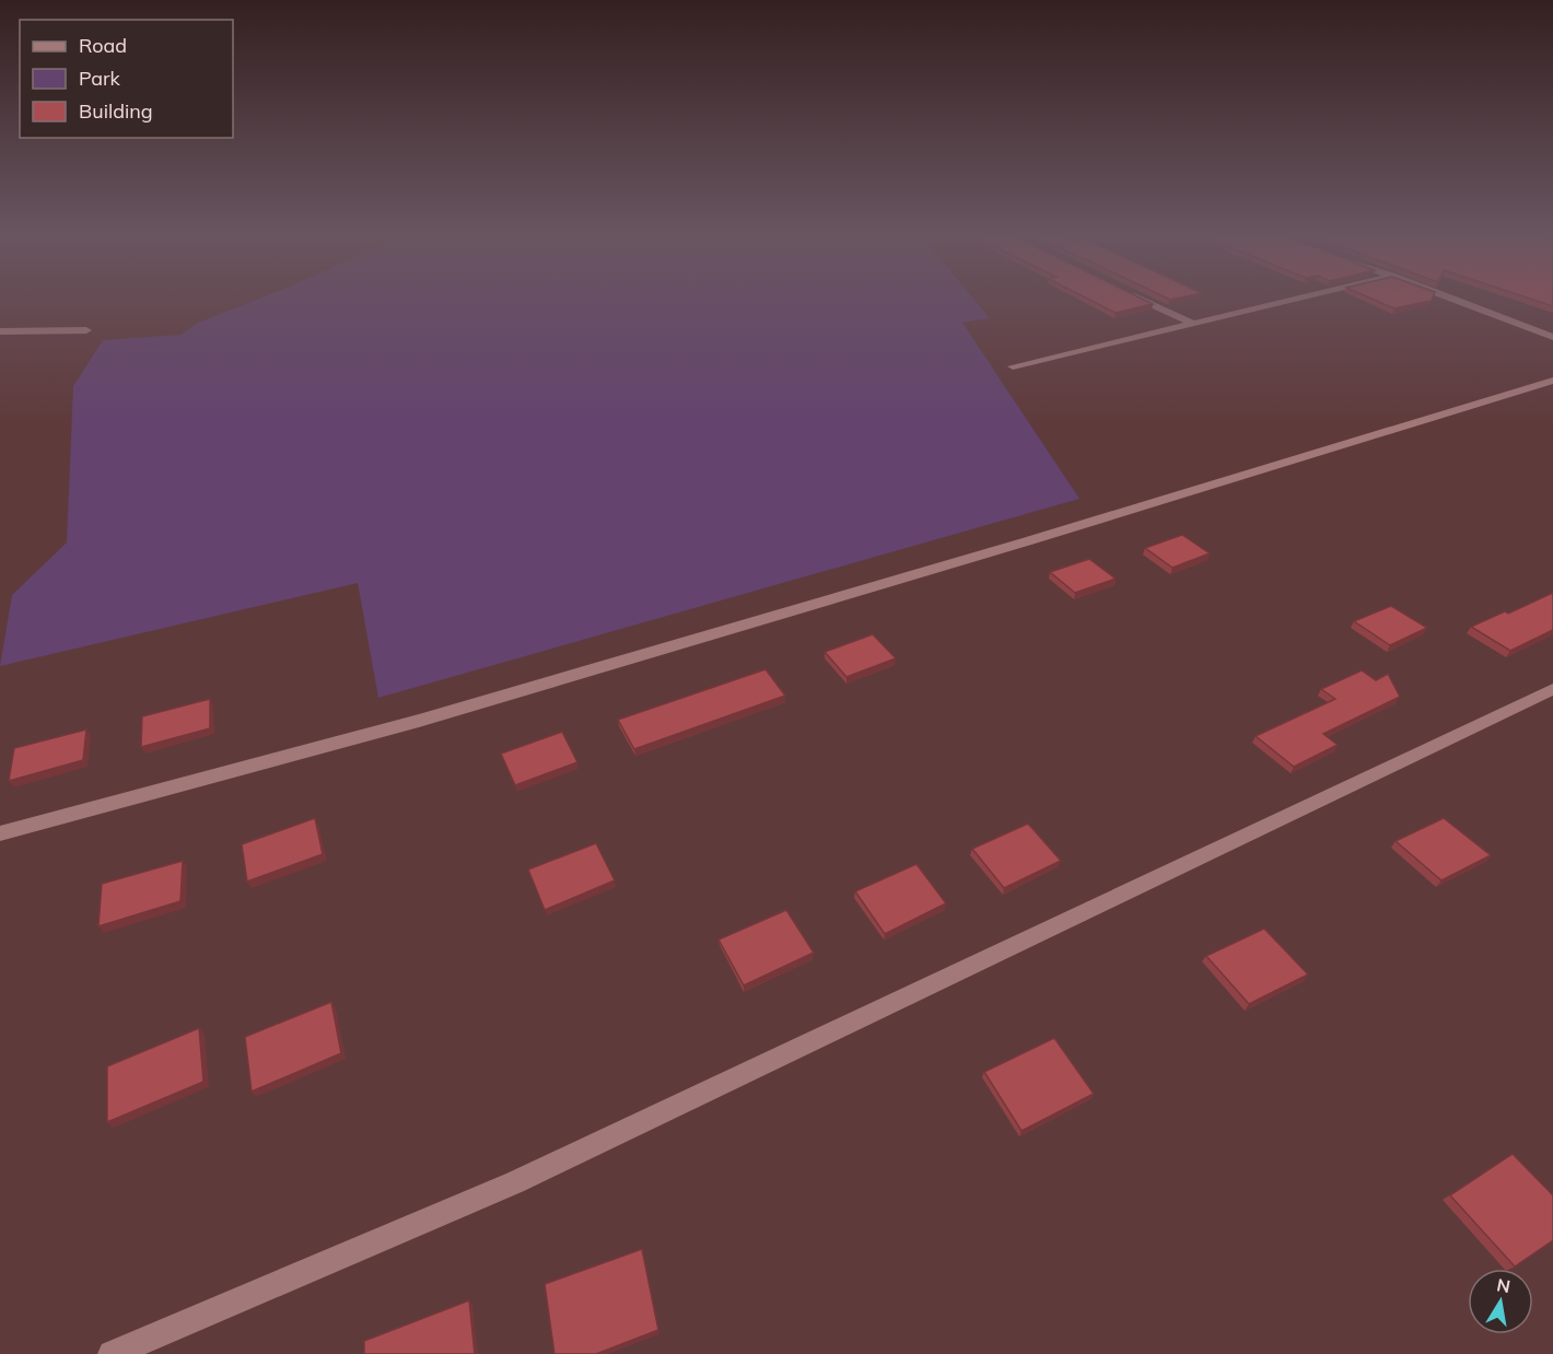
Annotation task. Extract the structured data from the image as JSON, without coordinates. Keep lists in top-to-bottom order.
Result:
{
  "legend": ["Road", "Park", "Building"],
  "north": "top"
}
